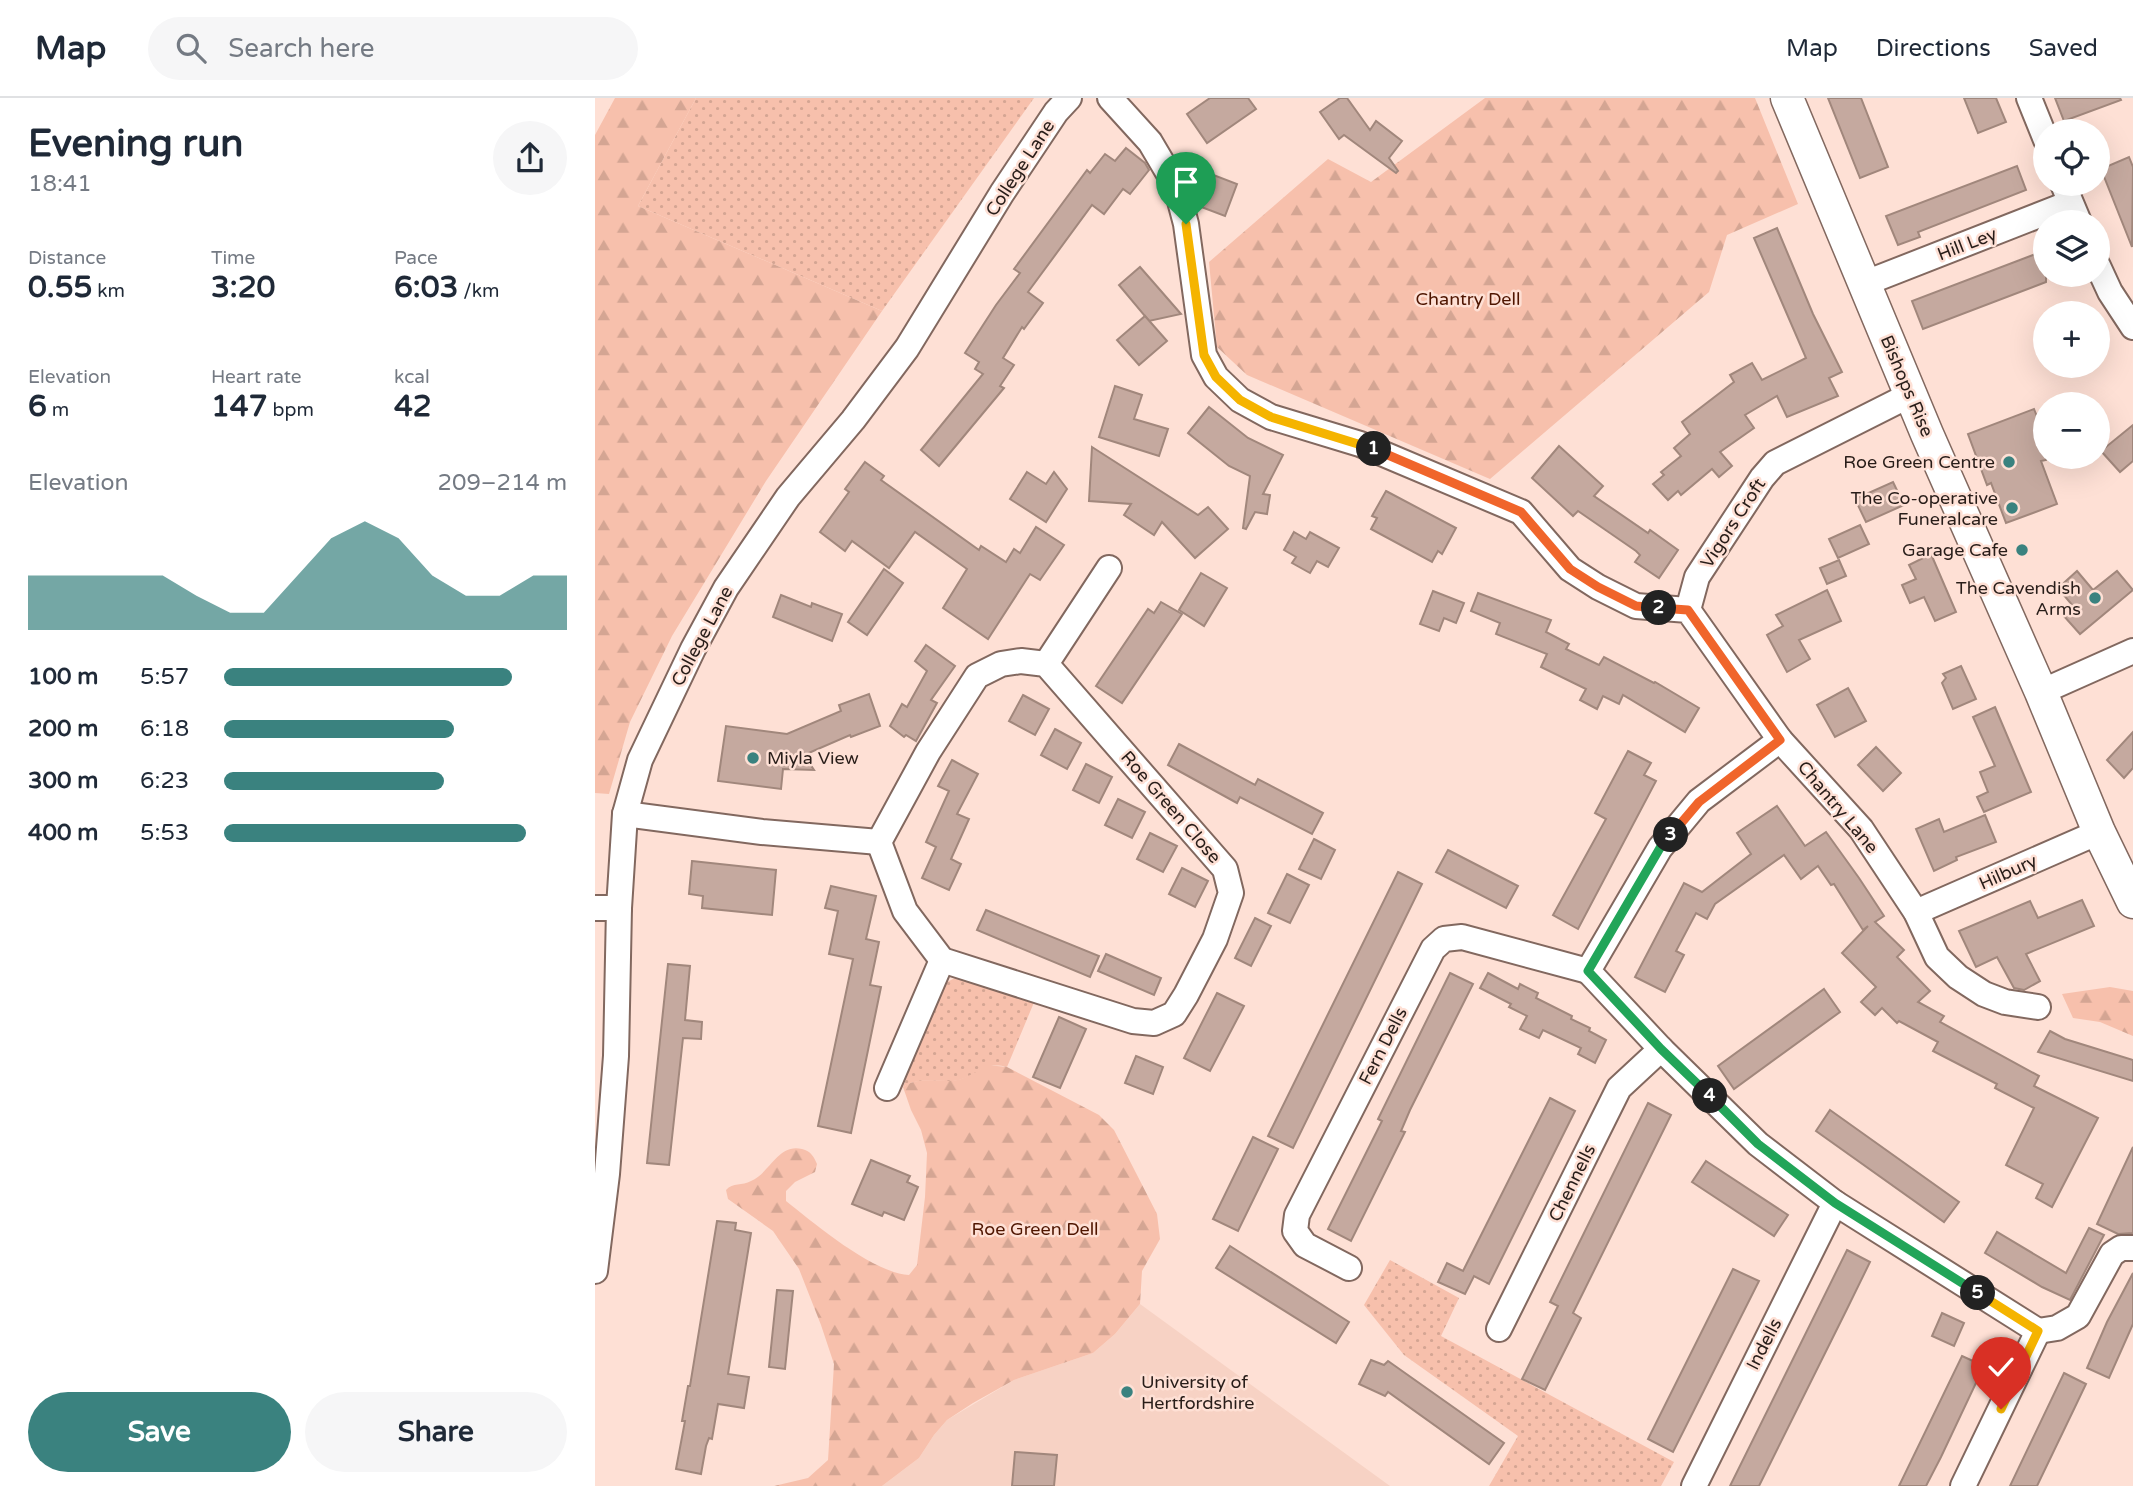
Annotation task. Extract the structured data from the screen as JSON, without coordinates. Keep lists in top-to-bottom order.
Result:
{
  "streets": {
    "street": [
      "College Lane",
      "Hill Ley",
      "Bishops Rise",
      "Vigors Croft",
      "Roe Green Close",
      "Chantry Lane",
      "Hilbury",
      "Fern Dells",
      "Chennells",
      "Indells"
    ]
  },
  "crossings": [
    ["Hill Ley", "Bishops Rise"],
    ["Bishops Rise", "Vigors Croft"],
    ["Bishops Rise", "Hilbury"],
    ["Vigors Croft", "Chantry Lane"],
    ["Chantry Lane", "Hilbury"]
  ],
  "parks": ["Chantry Dell", "Roe Green Dell"],
  "places": [
    "Roe Green Centre",
    "The Co-operative Funeralcare",
    "Garage Cafe",
    "The Cavendish Arms",
    "Miyla View",
    "University of Hertfordshire"
  ],
  "page": {
    "header": "Map",
    "search": "Search here",
    "nav": ["Map", "Directions", "Saved"],
    "heading": ["Evening run", "18:41"],
    "map_buttons": ["+", "−"],
    "stats": [
      ["Distance", "0.55 km"],
      ["Time", "3:20"],
      ["Pace", "6:03 /km"],
      ["Elevation", "6 m"],
      ["Heart rate", "147 bpm"],
      ["kcal", "42"]
    ],
    "pins": [
      "1",
      "2",
      "3",
      "4",
      "5"
    ],
    "chart": ["Elevation", "209–214 m"],
    "list": [
      {
        "name": "100 m",
        "note": "5:57"
      },
      {
        "name": "200 m",
        "note": "6:18"
      },
      {
        "name": "300 m",
        "note": "6:23"
      },
      {
        "name": "400 m",
        "note": "5:53"
      }
    ],
    "buttons": ["Save", "Share"]
  }
}
